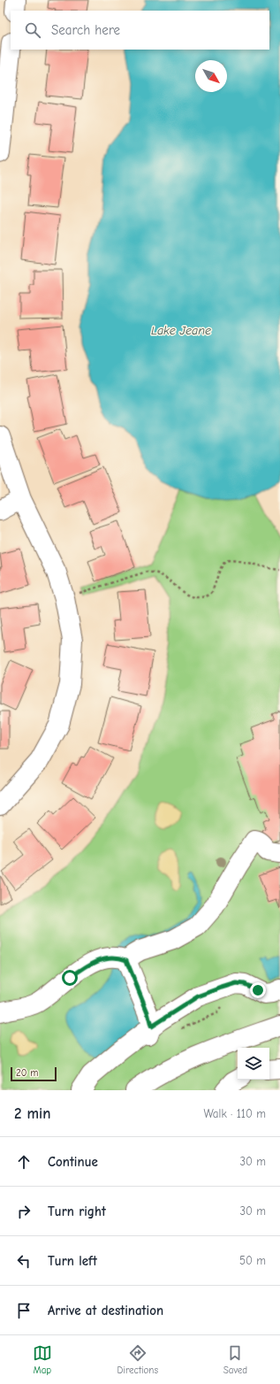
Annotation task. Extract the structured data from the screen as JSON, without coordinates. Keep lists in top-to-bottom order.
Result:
{
  "water": ["Lake Jeane"],
  "scale_bar": "20 m",
  "north": "bottom right",
  "page": {
    "search": "Search here",
    "scale": "20 m",
    "heading": ["2 min", "Walk · 110 m"],
    "list": [
      ["Continue", "30 m"],
      ["Turn right", "30 m"],
      ["Turn left", "50 m"],
      "Arrive at destination"
    ],
    "nav": ["Map", "Directions", "Saved"]
  }
}
